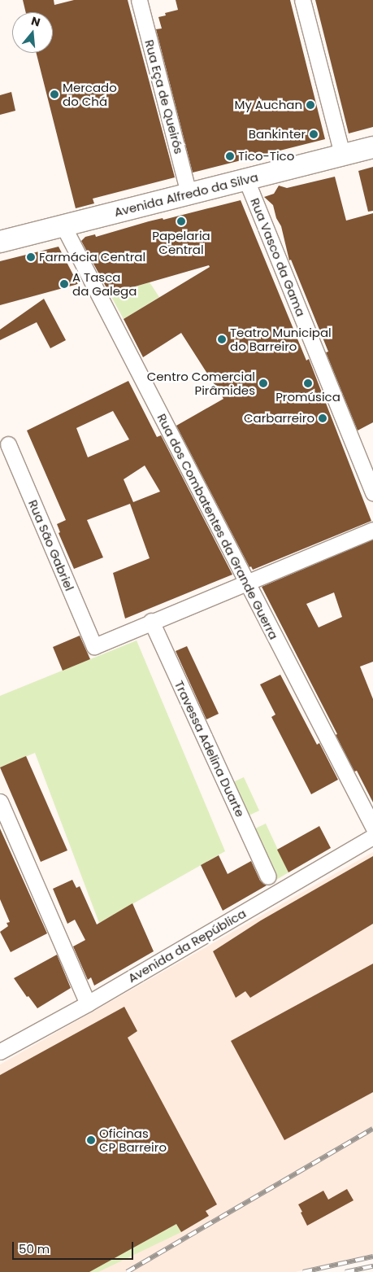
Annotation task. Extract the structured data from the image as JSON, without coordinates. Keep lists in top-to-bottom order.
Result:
{
  "streets": {
    "street": [
      "Rua Eça de Queirós",
      "Avenida Alfredo da Silva",
      "Rua Vasco da Gama",
      "Rua dos Combatentes da Grande Guerra",
      "Rua São Gabriel",
      "Travessa Adelina Duarte",
      "Avenida da República"
    ]
  },
  "crossings": [
    ["Rua Eça de Queirós", "Avenida Alfredo da Silva"],
    ["Avenida Alfredo da Silva", "Rua Vasco da Gama"],
    ["Avenida Alfredo da Silva", "Rua dos Combatentes da Grande Guerra"],
    ["Rua São Gabriel", "Travessa Adelina Duarte"]
  ],
  "places": [
    "Mercado do Chá",
    "My Auchan",
    "Bankinter",
    "Tico-Tico",
    "Papelaria Central",
    "Farmácia Central",
    "A Tasca da Galega",
    "Teatro Municipal do Barreiro",
    "Centro Comercial Pirâmides",
    "Promúsica",
    "Carbarreiro",
    "Oficinas CP Barreiro"
  ],
  "scale_bar": "50 m",
  "north": "top"
}
